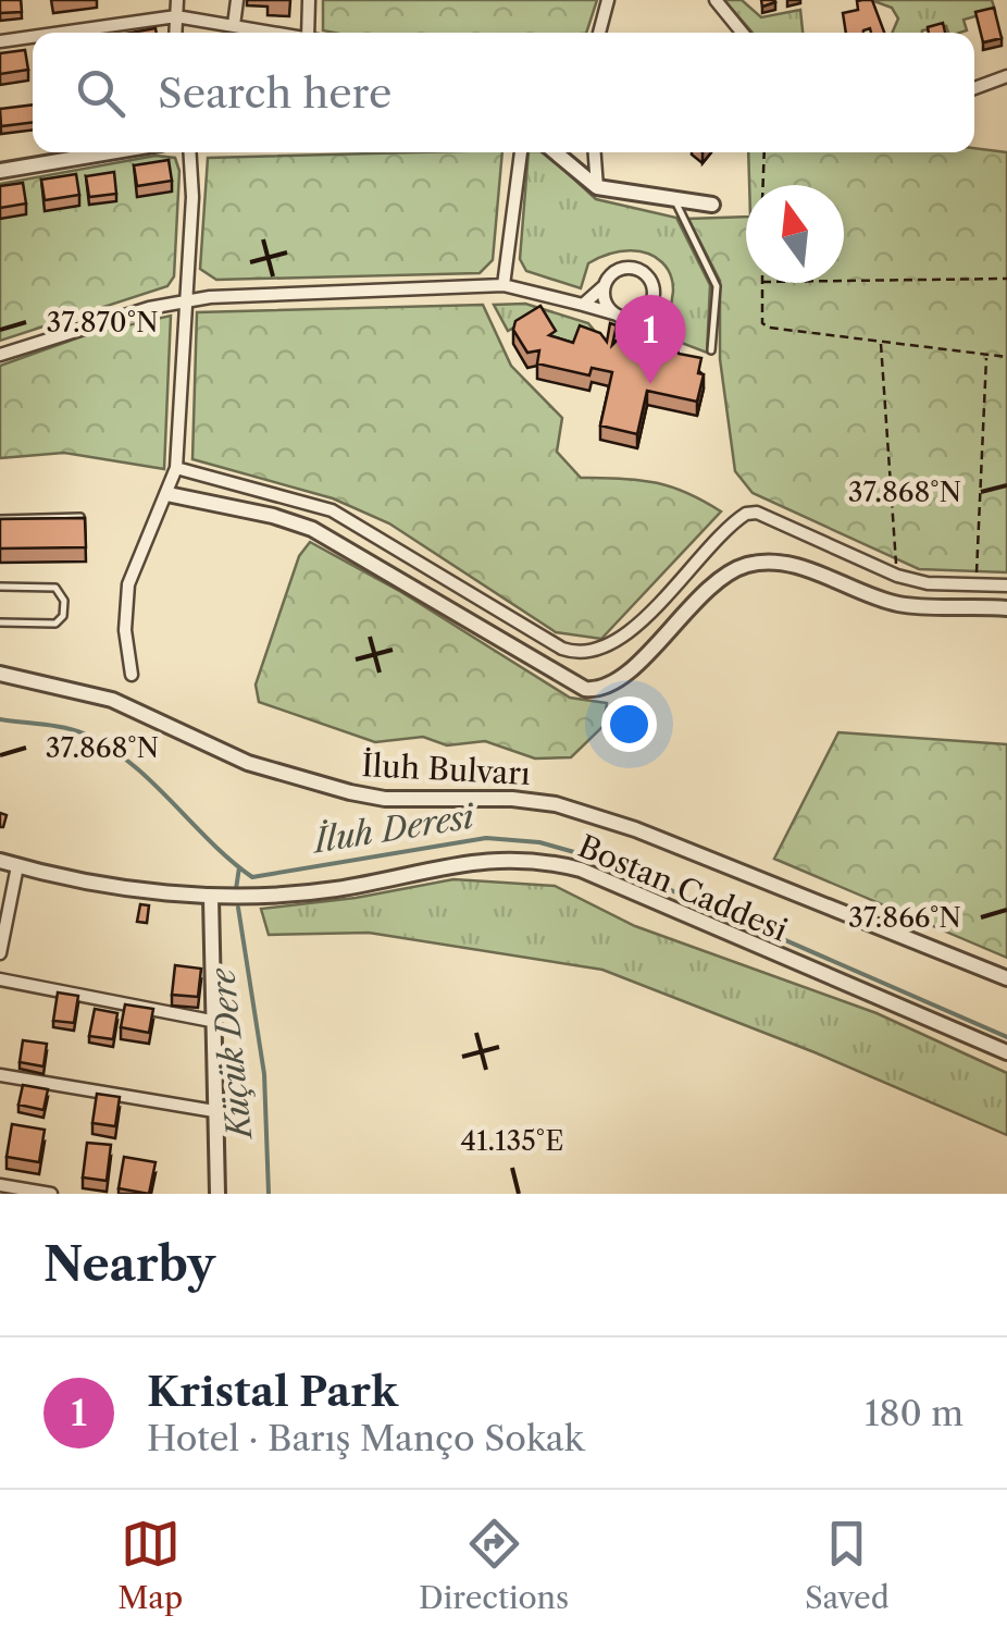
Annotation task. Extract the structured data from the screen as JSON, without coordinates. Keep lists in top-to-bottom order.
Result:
{
  "streets": {
    "street": ["İluh Bulvarı", "Bostan Caddesi"]
  },
  "water": ["İluh Deresi", "Küçük Dere"],
  "north": "top",
  "page": {
    "search": "Search here",
    "pins": "1",
    "heading": "Nearby",
    "list": [
      {
        "mark": "1",
        "name": "Kristal Park",
        "note": "Hotel · Barış Manço Sokak",
        "value": "180 m"
      }
    ],
    "nav": ["Map", "Directions", "Saved"]
  },
  "coordinates": [
    "37.870°N",
    "37.868°N",
    "37.866°N",
    "41.135°E"
  ]
}
